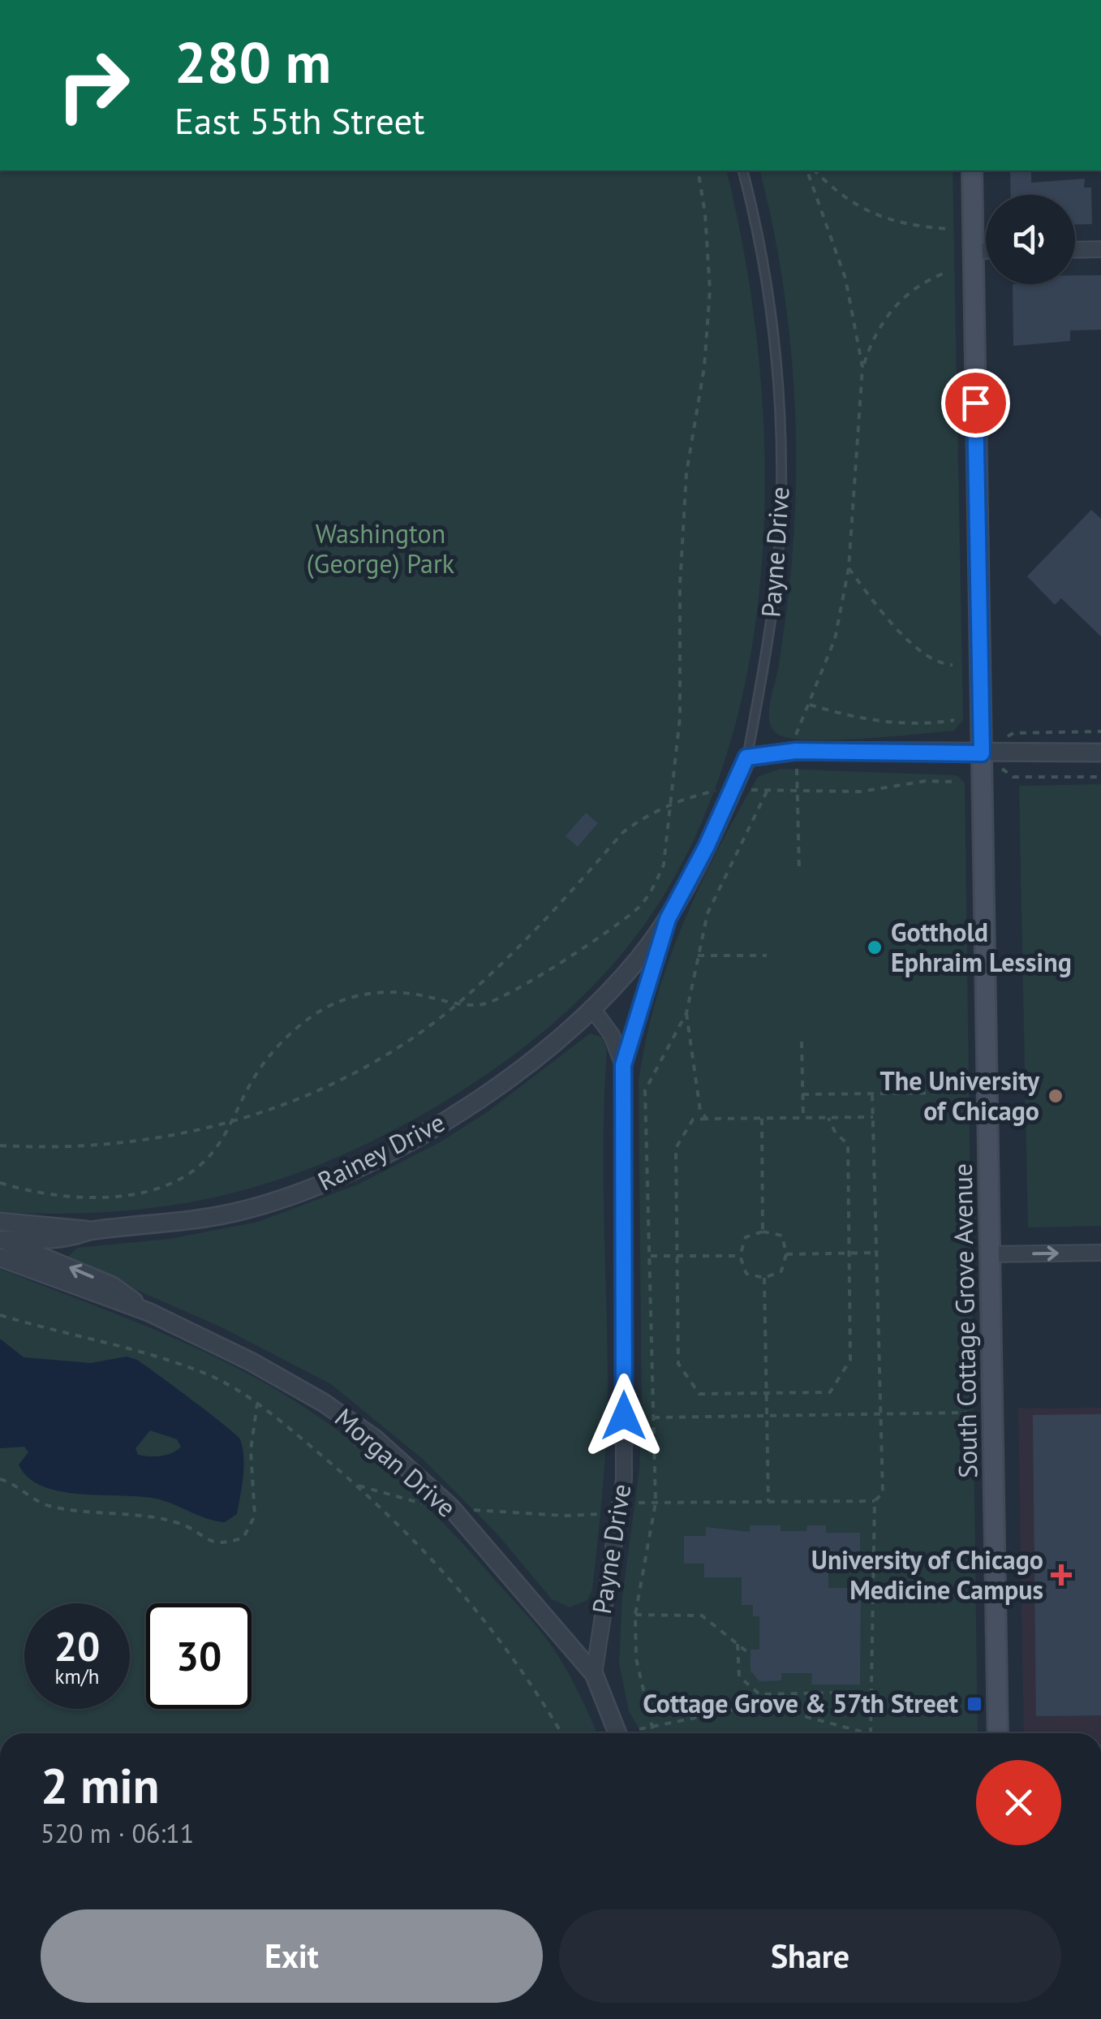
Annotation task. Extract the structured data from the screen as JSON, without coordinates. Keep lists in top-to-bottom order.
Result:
{
  "streets": {
    "main road": ["South Cottage Grove Avenue"],
    "street": ["Payne Drive", "Rainey Drive", "Morgan Drive"]
  },
  "crossings": [
    ["Payne Drive", "Rainey Drive"],
    ["Payne Drive", "Morgan Drive"],
    ["Rainey Drive", "Morgan Drive"]
  ],
  "parks": ["Washington (George) Park"],
  "places": {
    "other": ["Gotthold Ephraim Lessing", "The University of Chicago"],
    "health": ["University of Chicago Medicine Campus"],
    "transit": ["Cottage Grove & 57th Street"]
  },
  "page": {
    "turn": ["280 m", "East 55th Street"],
    "speed": "20 km/h",
    "limit": "30",
    "heading": ["2 min", "520 m · 06:11"],
    "buttons": ["Exit", "Share"]
  }
}
